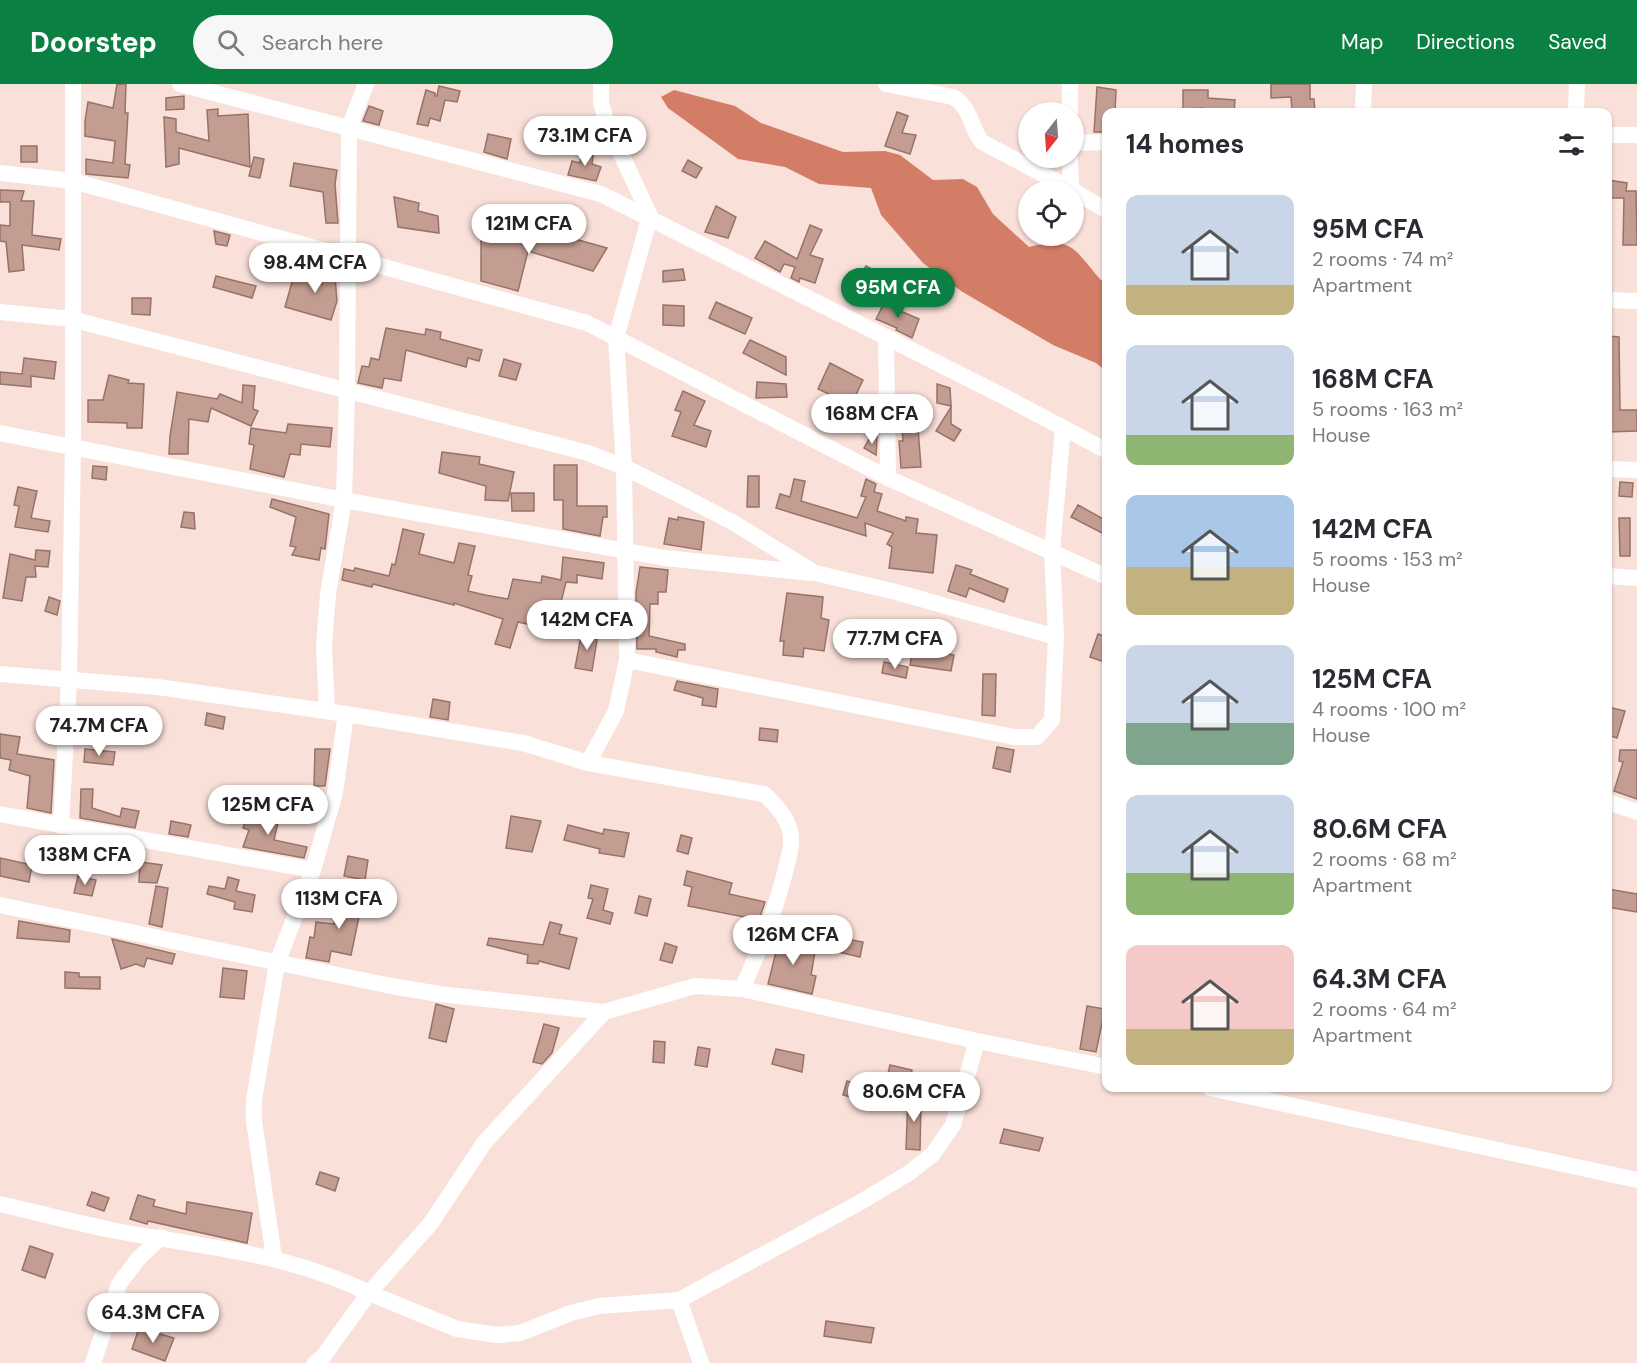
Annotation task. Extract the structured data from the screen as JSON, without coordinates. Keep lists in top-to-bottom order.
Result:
{
  "north": "bottom",
  "page": {
    "header": "Doorstep",
    "search": "Search here",
    "nav": ["Map", "Directions", "Saved"],
    "heading": "14 homes",
    "price": [
      "73.1M CFA",
      "121M CFA",
      "98.4M CFA",
      "95M CFA",
      "168M CFA",
      "142M CFA",
      "77.7M CFA",
      "74.7M CFA",
      "125M CFA",
      "138M CFA",
      "113M CFA",
      "126M CFA",
      "80.6M CFA",
      "64.3M CFA"
    ],
    "list": [
      {
        "name": "95M CFA",
        "note": "2 rooms · 74 m² · Apartment"
      },
      {
        "name": "168M CFA",
        "note": "5 rooms · 163 m² · House"
      },
      {
        "name": "142M CFA",
        "note": "5 rooms · 153 m² · House"
      },
      {
        "name": "125M CFA",
        "note": "4 rooms · 100 m² · House"
      },
      {
        "name": "80.6M CFA",
        "note": "2 rooms · 68 m² · Apartment"
      },
      {
        "name": "64.3M CFA",
        "note": "2 rooms · 64 m² · Apartment"
      }
    ]
  }
}
